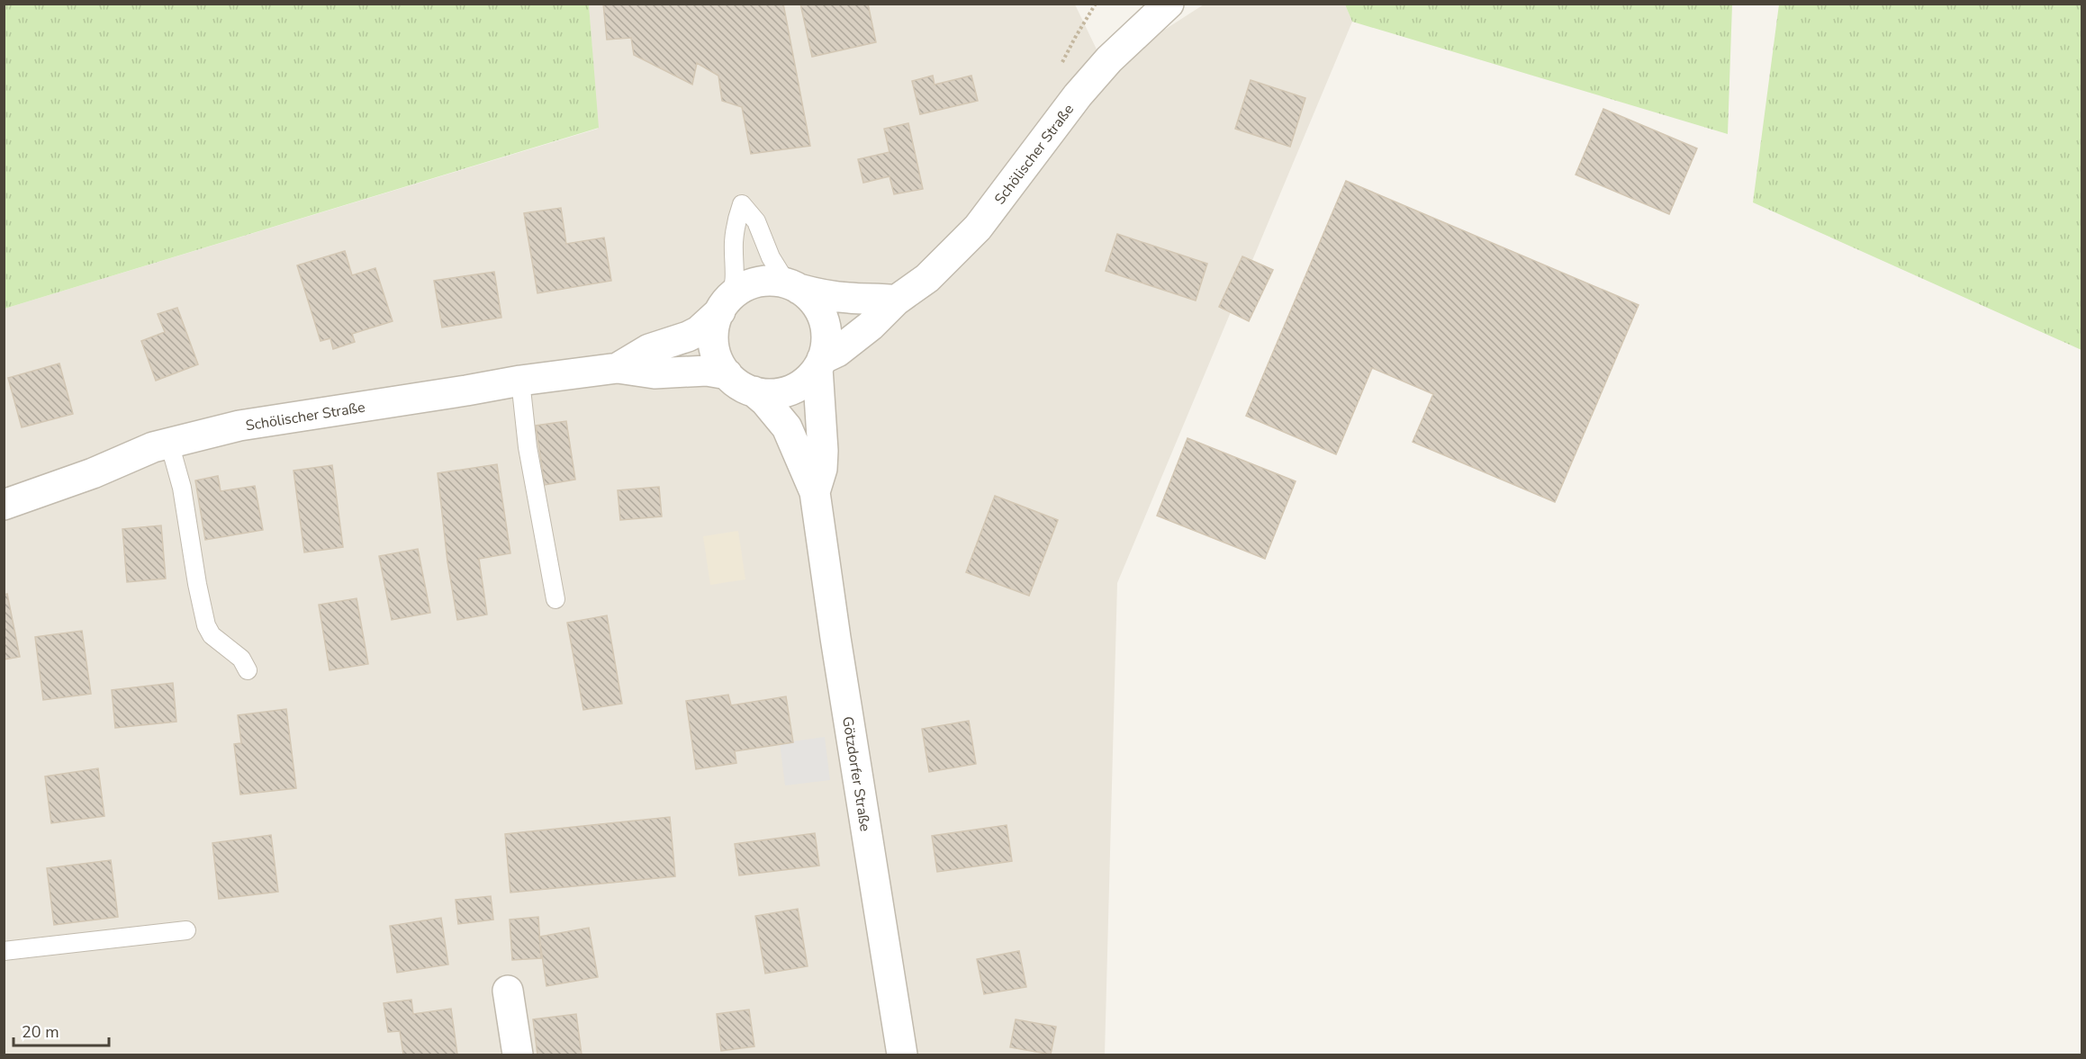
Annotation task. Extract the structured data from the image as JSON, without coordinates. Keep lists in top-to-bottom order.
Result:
{
  "streets": {
    "street": ["Schölischer Straße", "Götzdorfer Straße"]
  },
  "crossings": [
    ["Schölischer Straße", "Götzdorfer Straße"]
  ],
  "scale_bar": "20 m"
}
